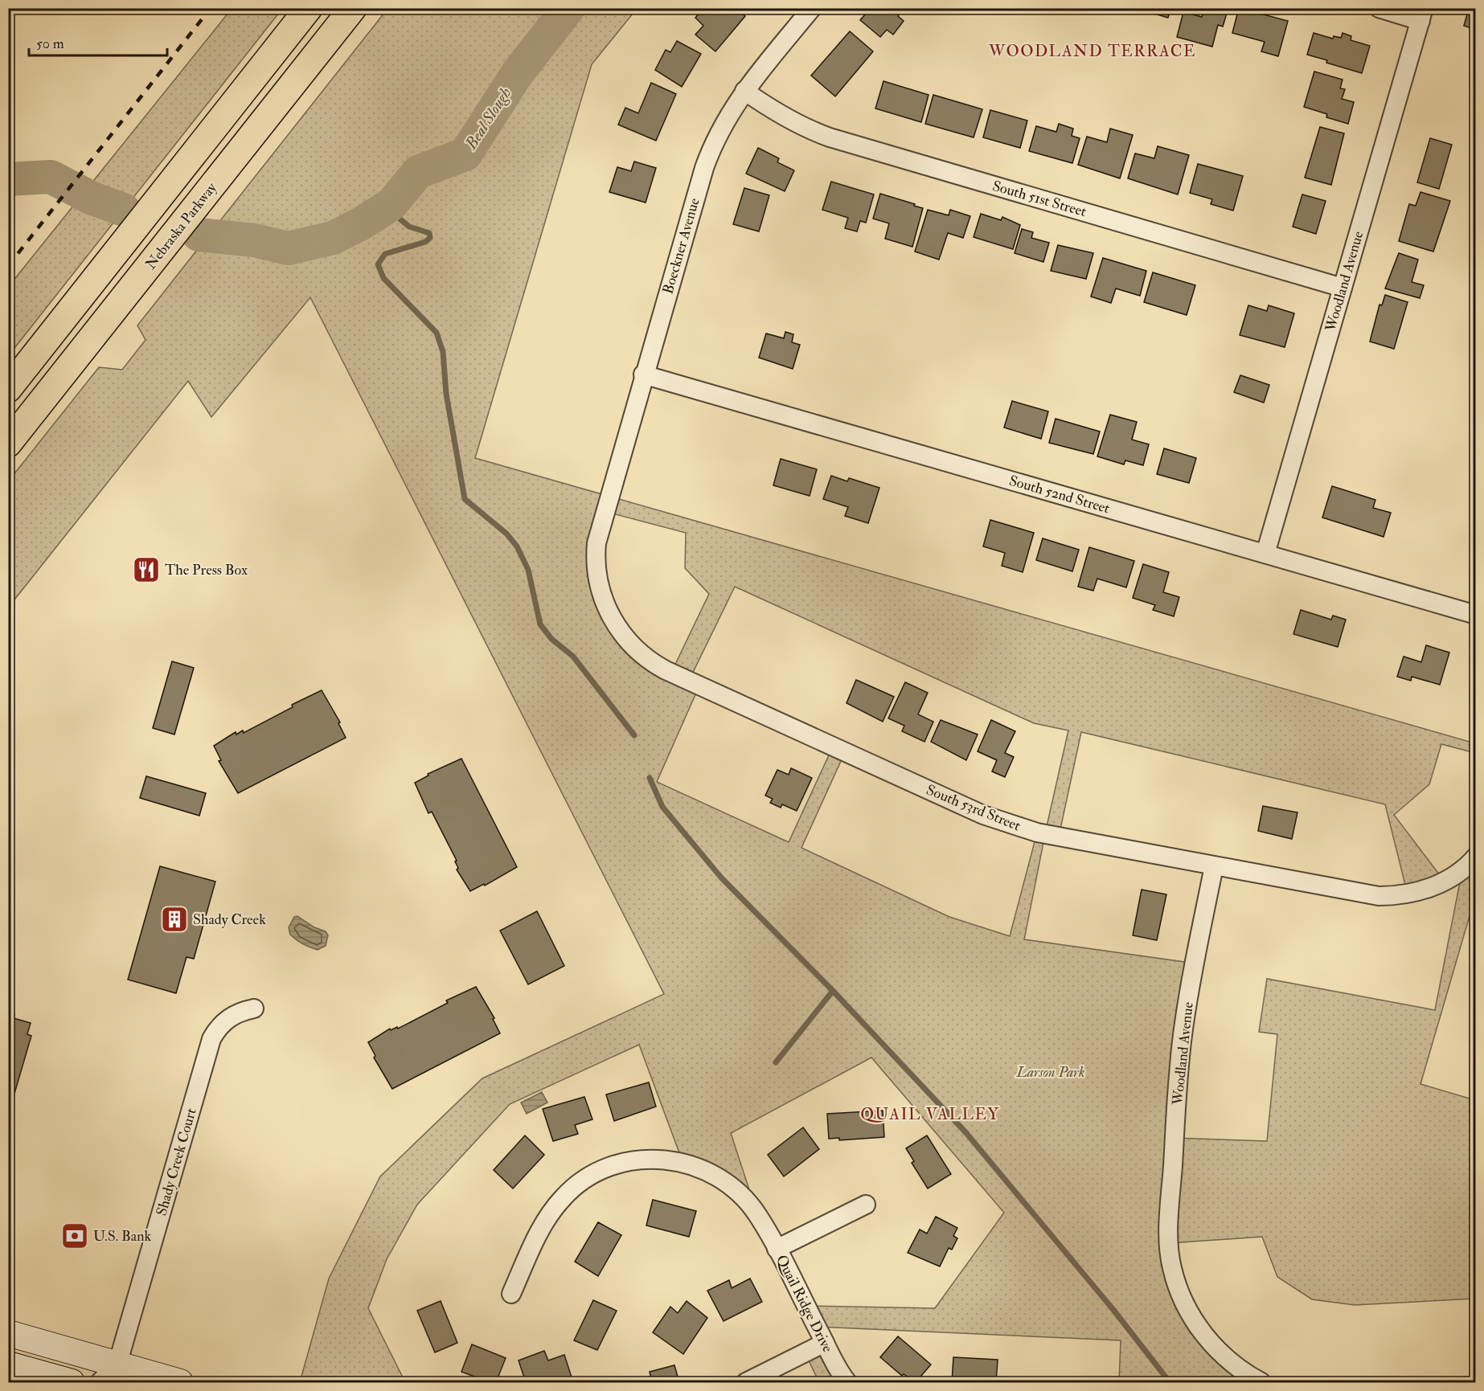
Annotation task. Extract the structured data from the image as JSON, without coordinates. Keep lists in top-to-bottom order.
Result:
{
  "streets": {
    "main road": ["Nebraska Parkway"],
    "street": [
      "South 51st Street",
      "Boeckner Avenue",
      "Woodland Avenue",
      "South 52nd Street",
      "South 53rd Street",
      "Shady Creek Court",
      "Quail Ridge Drive"
    ]
  },
  "crossings": [
    ["South 51st Street", "Boeckner Avenue"],
    ["South 51st Street", "Woodland Avenue"],
    ["Boeckner Avenue", "South 52nd Street"],
    ["Boeckner Avenue", "South 53rd Street"],
    ["Woodland Avenue", "South 52nd Street"],
    ["Woodland Avenue", "South 53rd Street"]
  ],
  "districts": ["WOODLAND TERRACE", "QUAIL VALLEY"],
  "water": ["Beal Slough"],
  "parks": ["Larson Park"],
  "places": {
    "restaurant": ["The Press Box"],
    "building": ["Shady Creek"],
    "bank": ["U.S. Bank"]
  },
  "scale_bar": "50 m"
}
